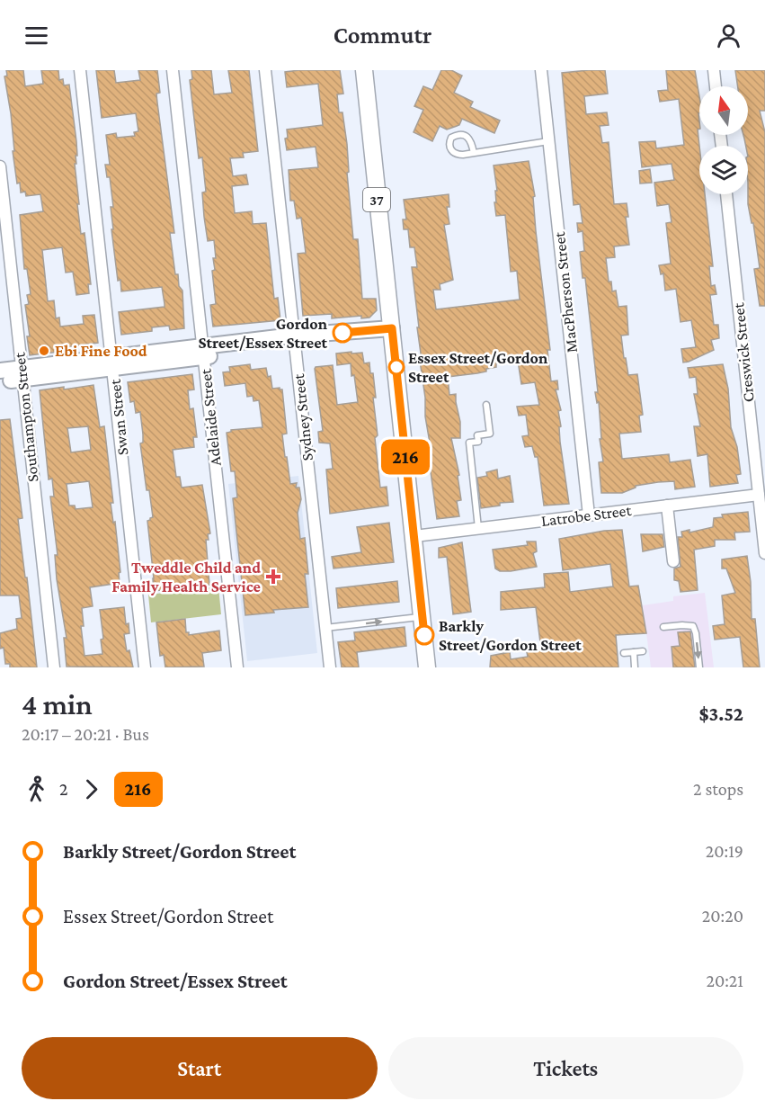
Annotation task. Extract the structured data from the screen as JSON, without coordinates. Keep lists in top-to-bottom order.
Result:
{
  "streets": {
    "main road": ["37"],
    "street": [
      "MacPherson Street",
      "Creswick Street",
      "Southampton Street",
      "Swan Street",
      "Adelaide Street",
      "Sydney Street",
      "Latrobe Street"
    ]
  },
  "crossings": [
    ["37", "Latrobe Street"],
    ["MacPherson Street", "Latrobe Street"],
    ["Creswick Street", "Latrobe Street"]
  ],
  "places": {
    "other": [
      "Gordon Street/Essex Street",
      "Ebi Fine Food",
      "Essex Street/Gordon Street",
      "Barkly Street/Gordon Street"
    ],
    "health": ["Tweddle Child and Family Health Service"]
  },
  "lines": ["bus line 216"],
  "north": "top",
  "page": {
    "header": "Commutr",
    "on_map": "216",
    "heading": ["4 min", "20:17 – 20:21 · Bus", "$3.52"],
    "legs": ["2", "216", "2 stops"],
    "list": [
      {
        "name": "Barkly Street/Gordon Street",
        "value": "20:19"
      },
      {
        "name": "Essex Street/Gordon Street",
        "value": "20:20"
      },
      {
        "name": "Gordon Street/Essex Street",
        "value": "20:21"
      }
    ],
    "buttons": ["Start", "Tickets"]
  }
}
